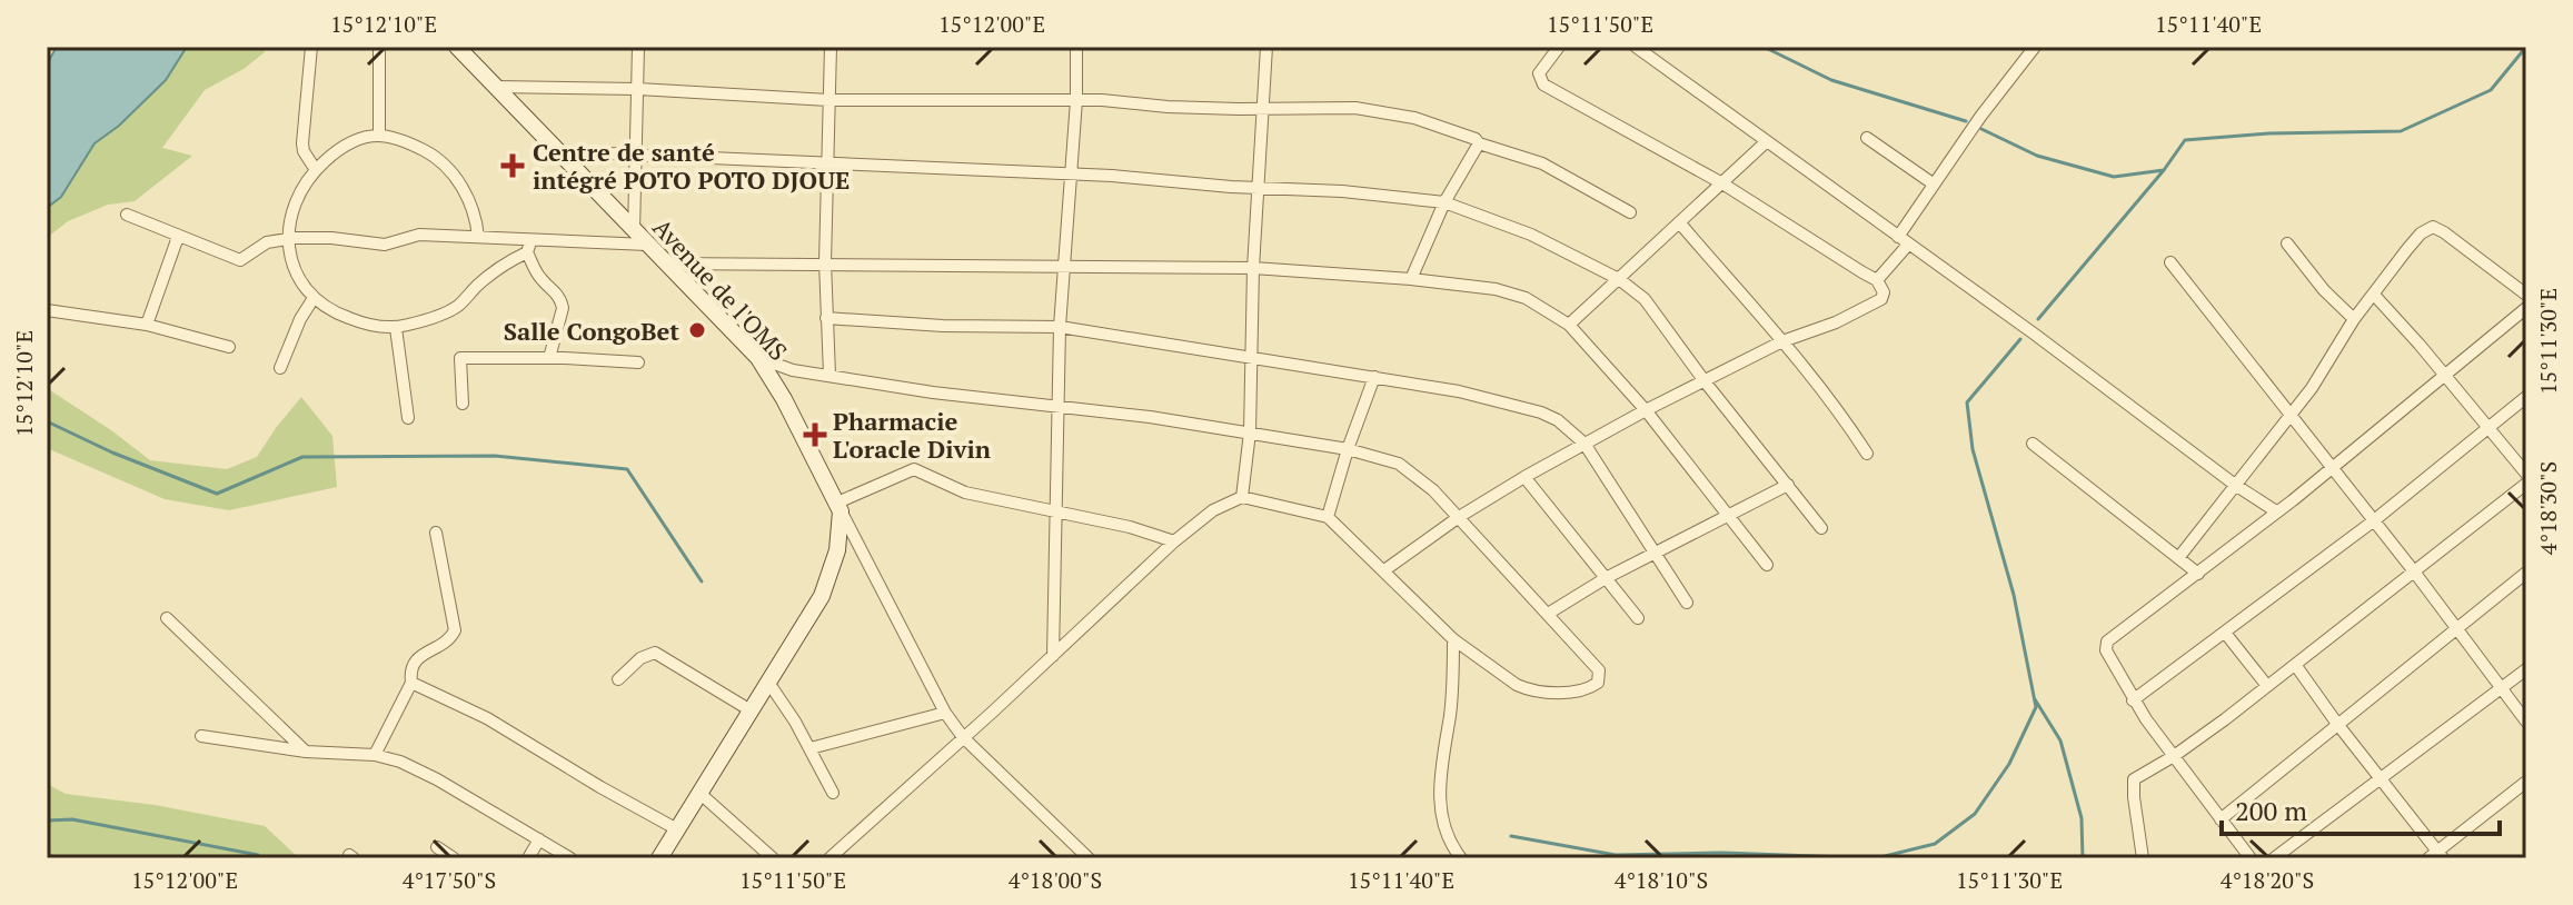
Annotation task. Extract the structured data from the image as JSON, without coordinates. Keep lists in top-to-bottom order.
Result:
{
  "streets": {
    "street": ["Avenue de l'OMS"]
  },
  "places": {
    "health": ["Centre de santé intégré POTO POTO DJOUE", "Pharmacie L'oracle Divin"],
    "other": ["Salle CongoBet"]
  },
  "scale_bar": "200 m",
  "coordinates": [
    "15°12'10\"E",
    "15°12'00\"E",
    "15°11'50\"E",
    "15°11'40\"E",
    "15°11'30\"E",
    "4°18'30\"S",
    "4°17'50\"S",
    "4°18'00\"S",
    "4°18'10\"S",
    "4°18'20\"S"
  ]
}
